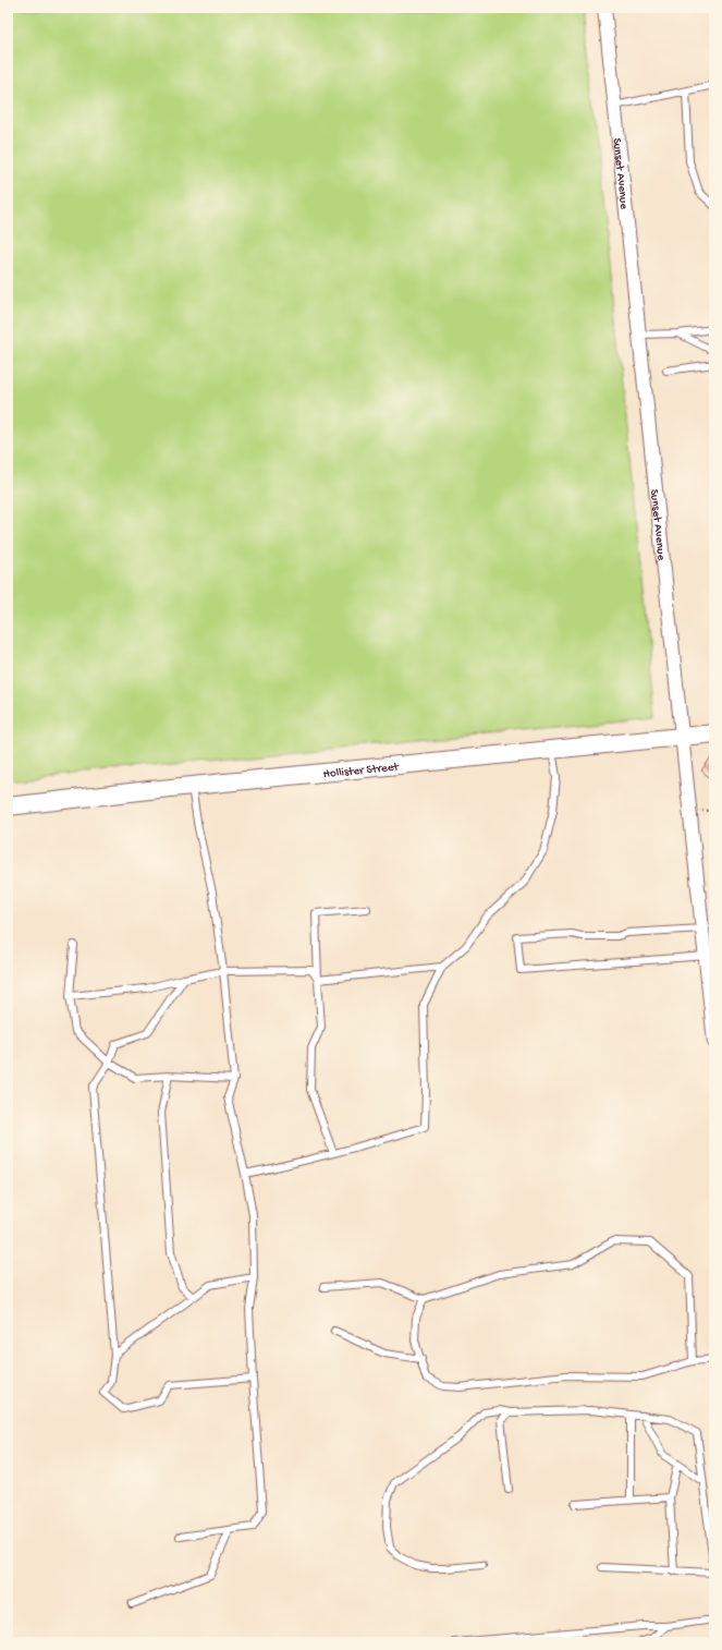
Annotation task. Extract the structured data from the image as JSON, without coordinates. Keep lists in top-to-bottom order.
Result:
{
  "streets": {
    "street": ["Sunset Avenue", "Hollister Street"]
  },
  "crossings": [
    ["Sunset Avenue", "Hollister Street"]
  ]
}
